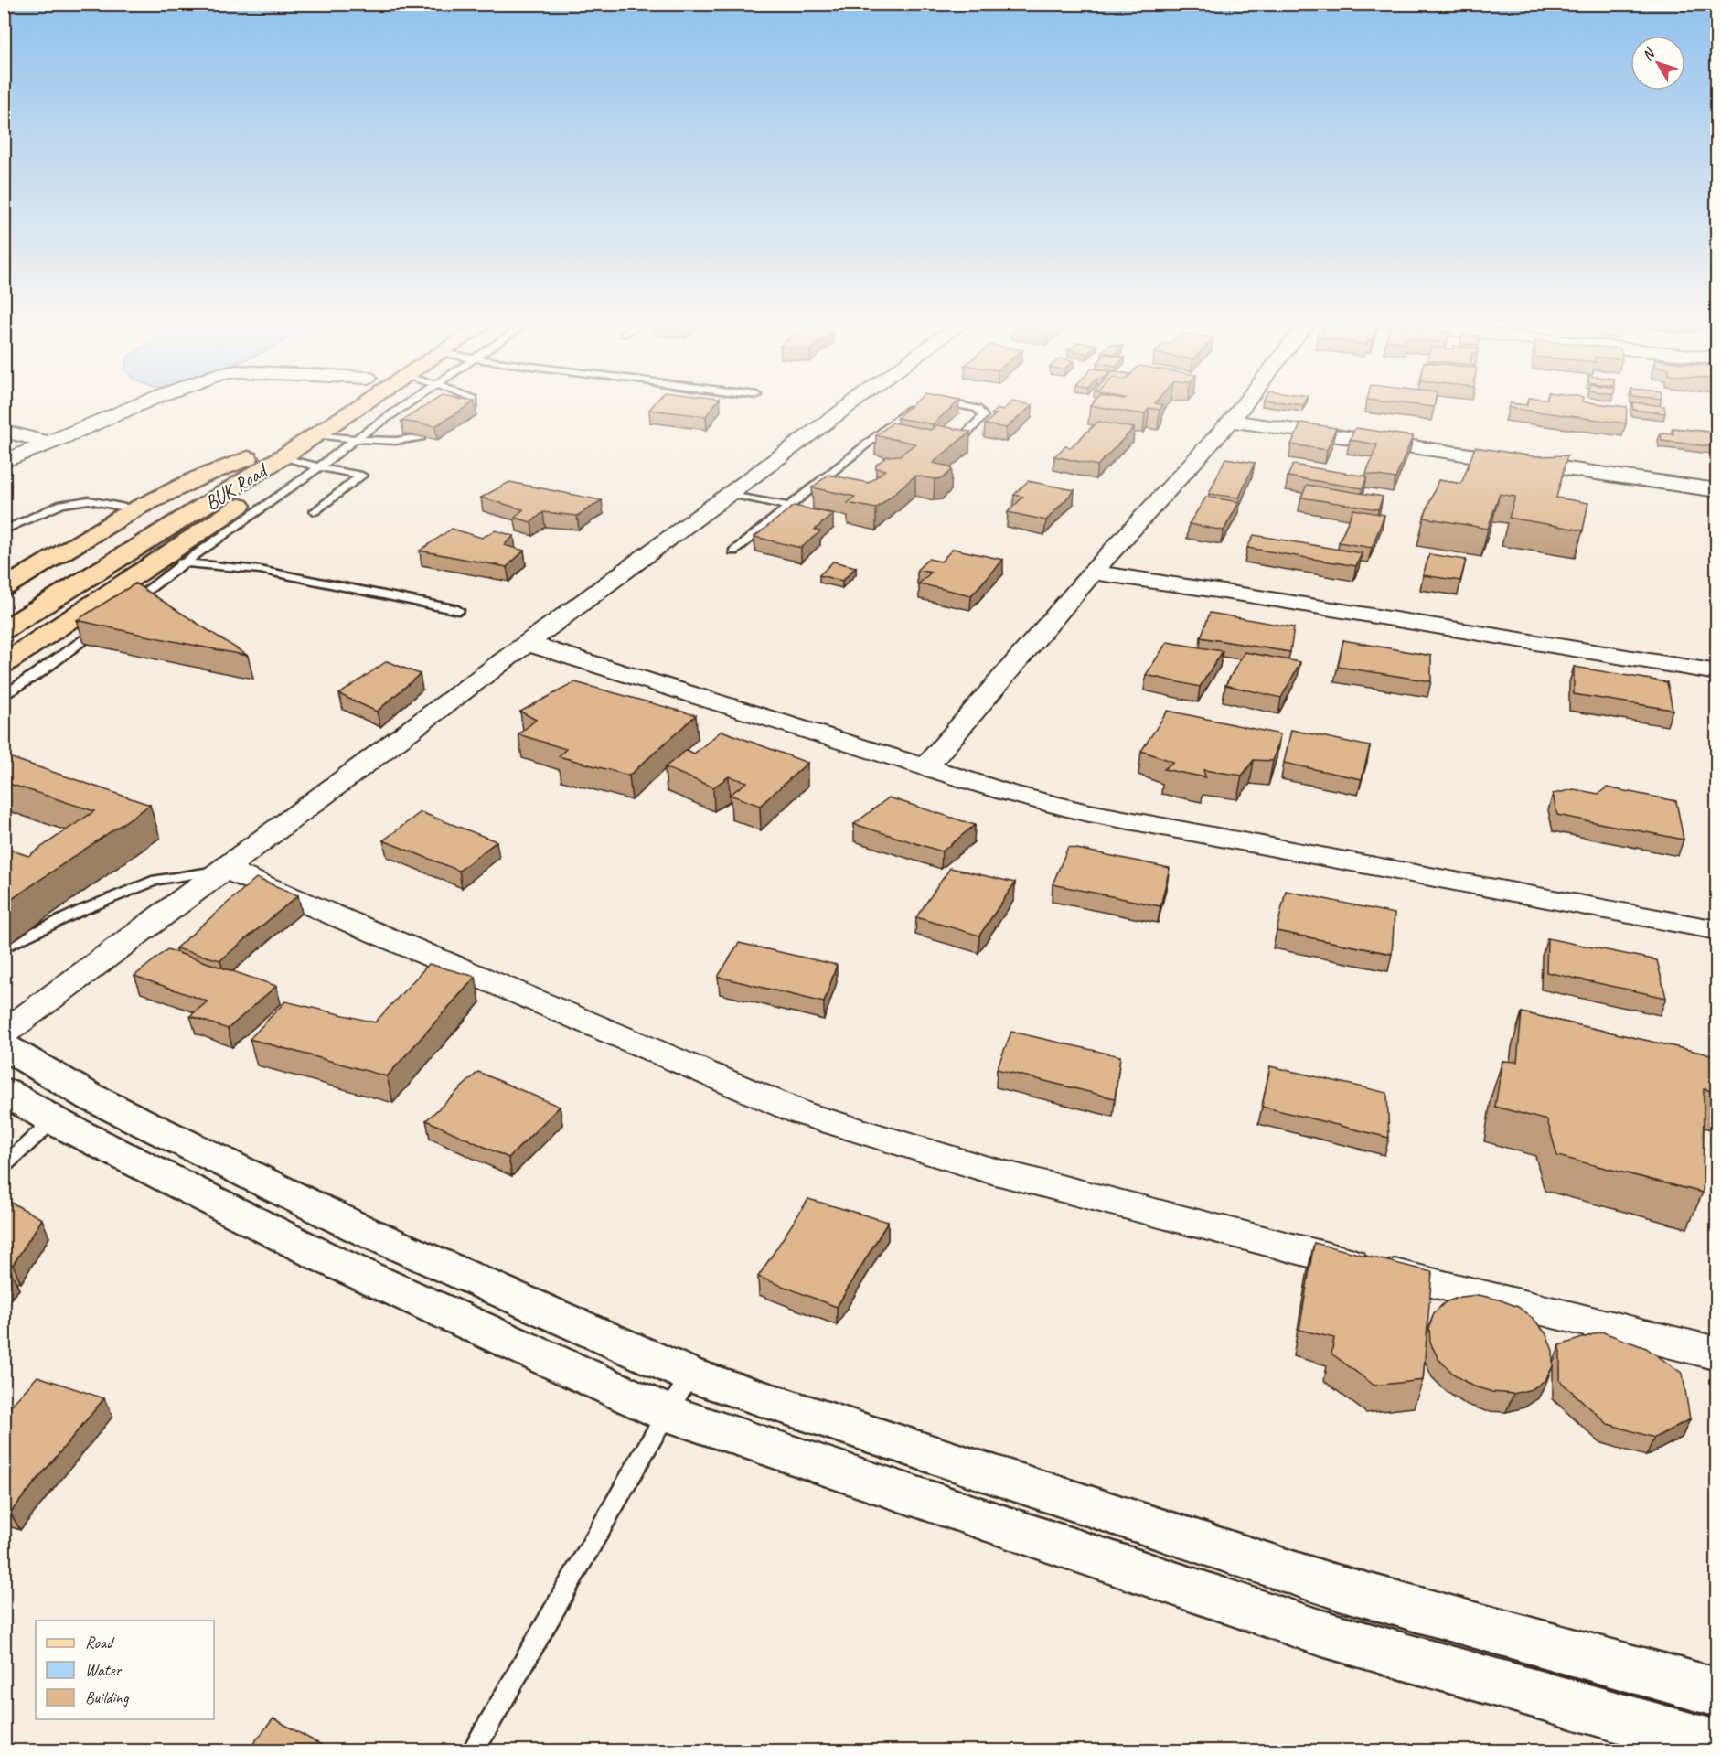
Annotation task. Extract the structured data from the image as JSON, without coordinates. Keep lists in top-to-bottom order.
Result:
{
  "streets": {
    "main road": ["BUK Road"]
  },
  "legend": ["Road", "Water", "Building"],
  "north": "top left"
}
